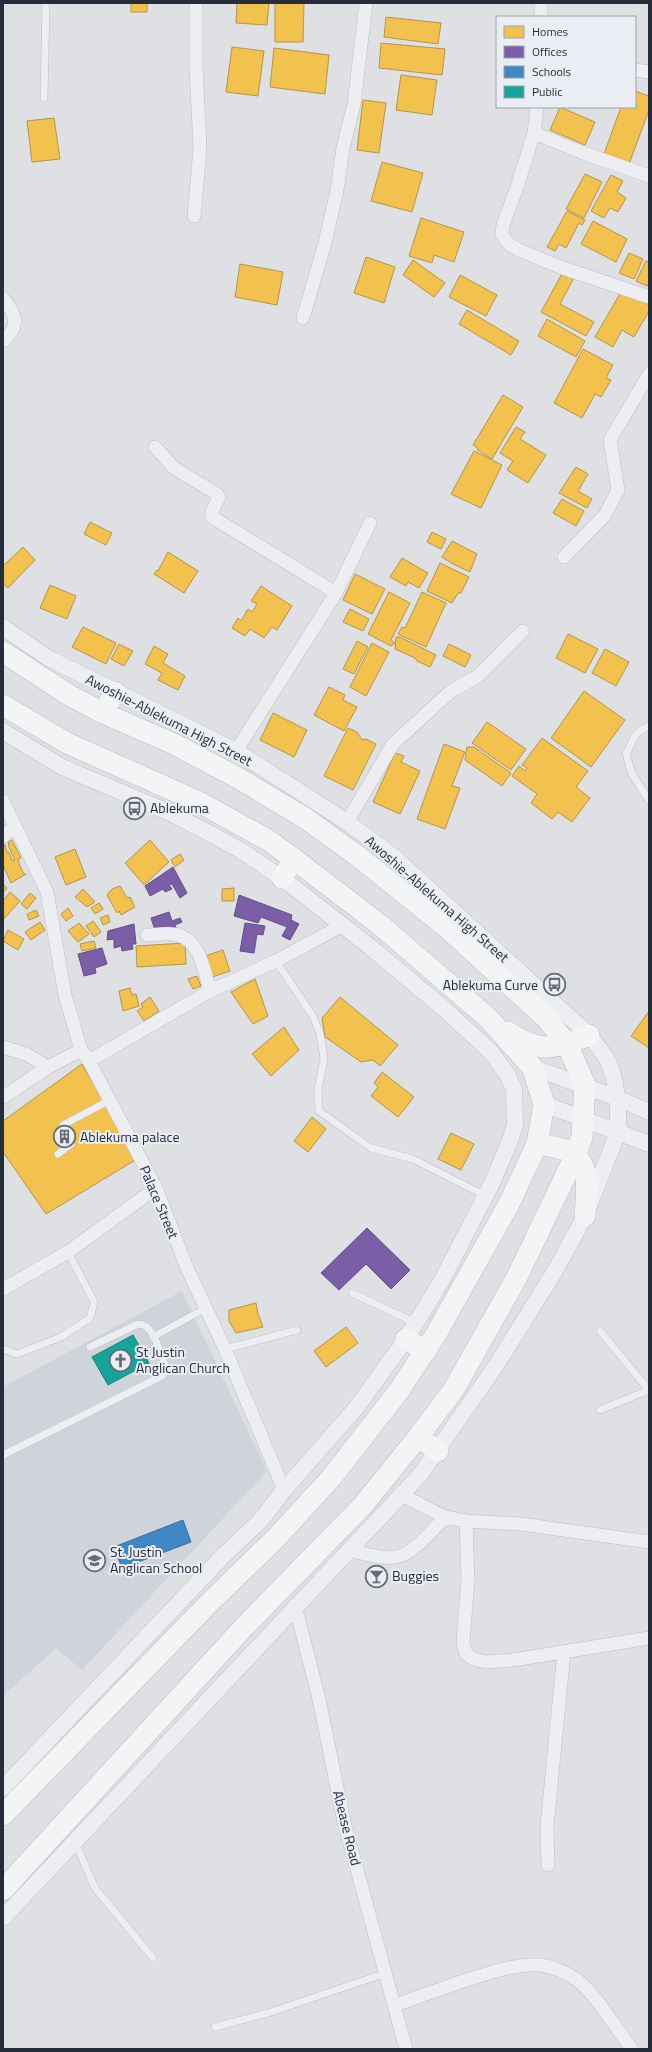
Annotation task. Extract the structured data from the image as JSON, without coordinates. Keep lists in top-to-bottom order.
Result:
{
  "streets": {
    "main road": ["Awoshie-Ablekuma High Street"],
    "street": ["Palace Street", "Abease Road"]
  },
  "places": {
    "bus stop": ["Ablekuma", "Ablekuma Curve"],
    "building": ["Ablekuma palace"],
    "church": ["St Justin Anglican Church"],
    "school or university": ["St. Justin Anglican School"],
    "bar": ["Buggies"]
  },
  "legend": [
    "Homes",
    "Offices",
    "Schools",
    "Public"
  ]
}
